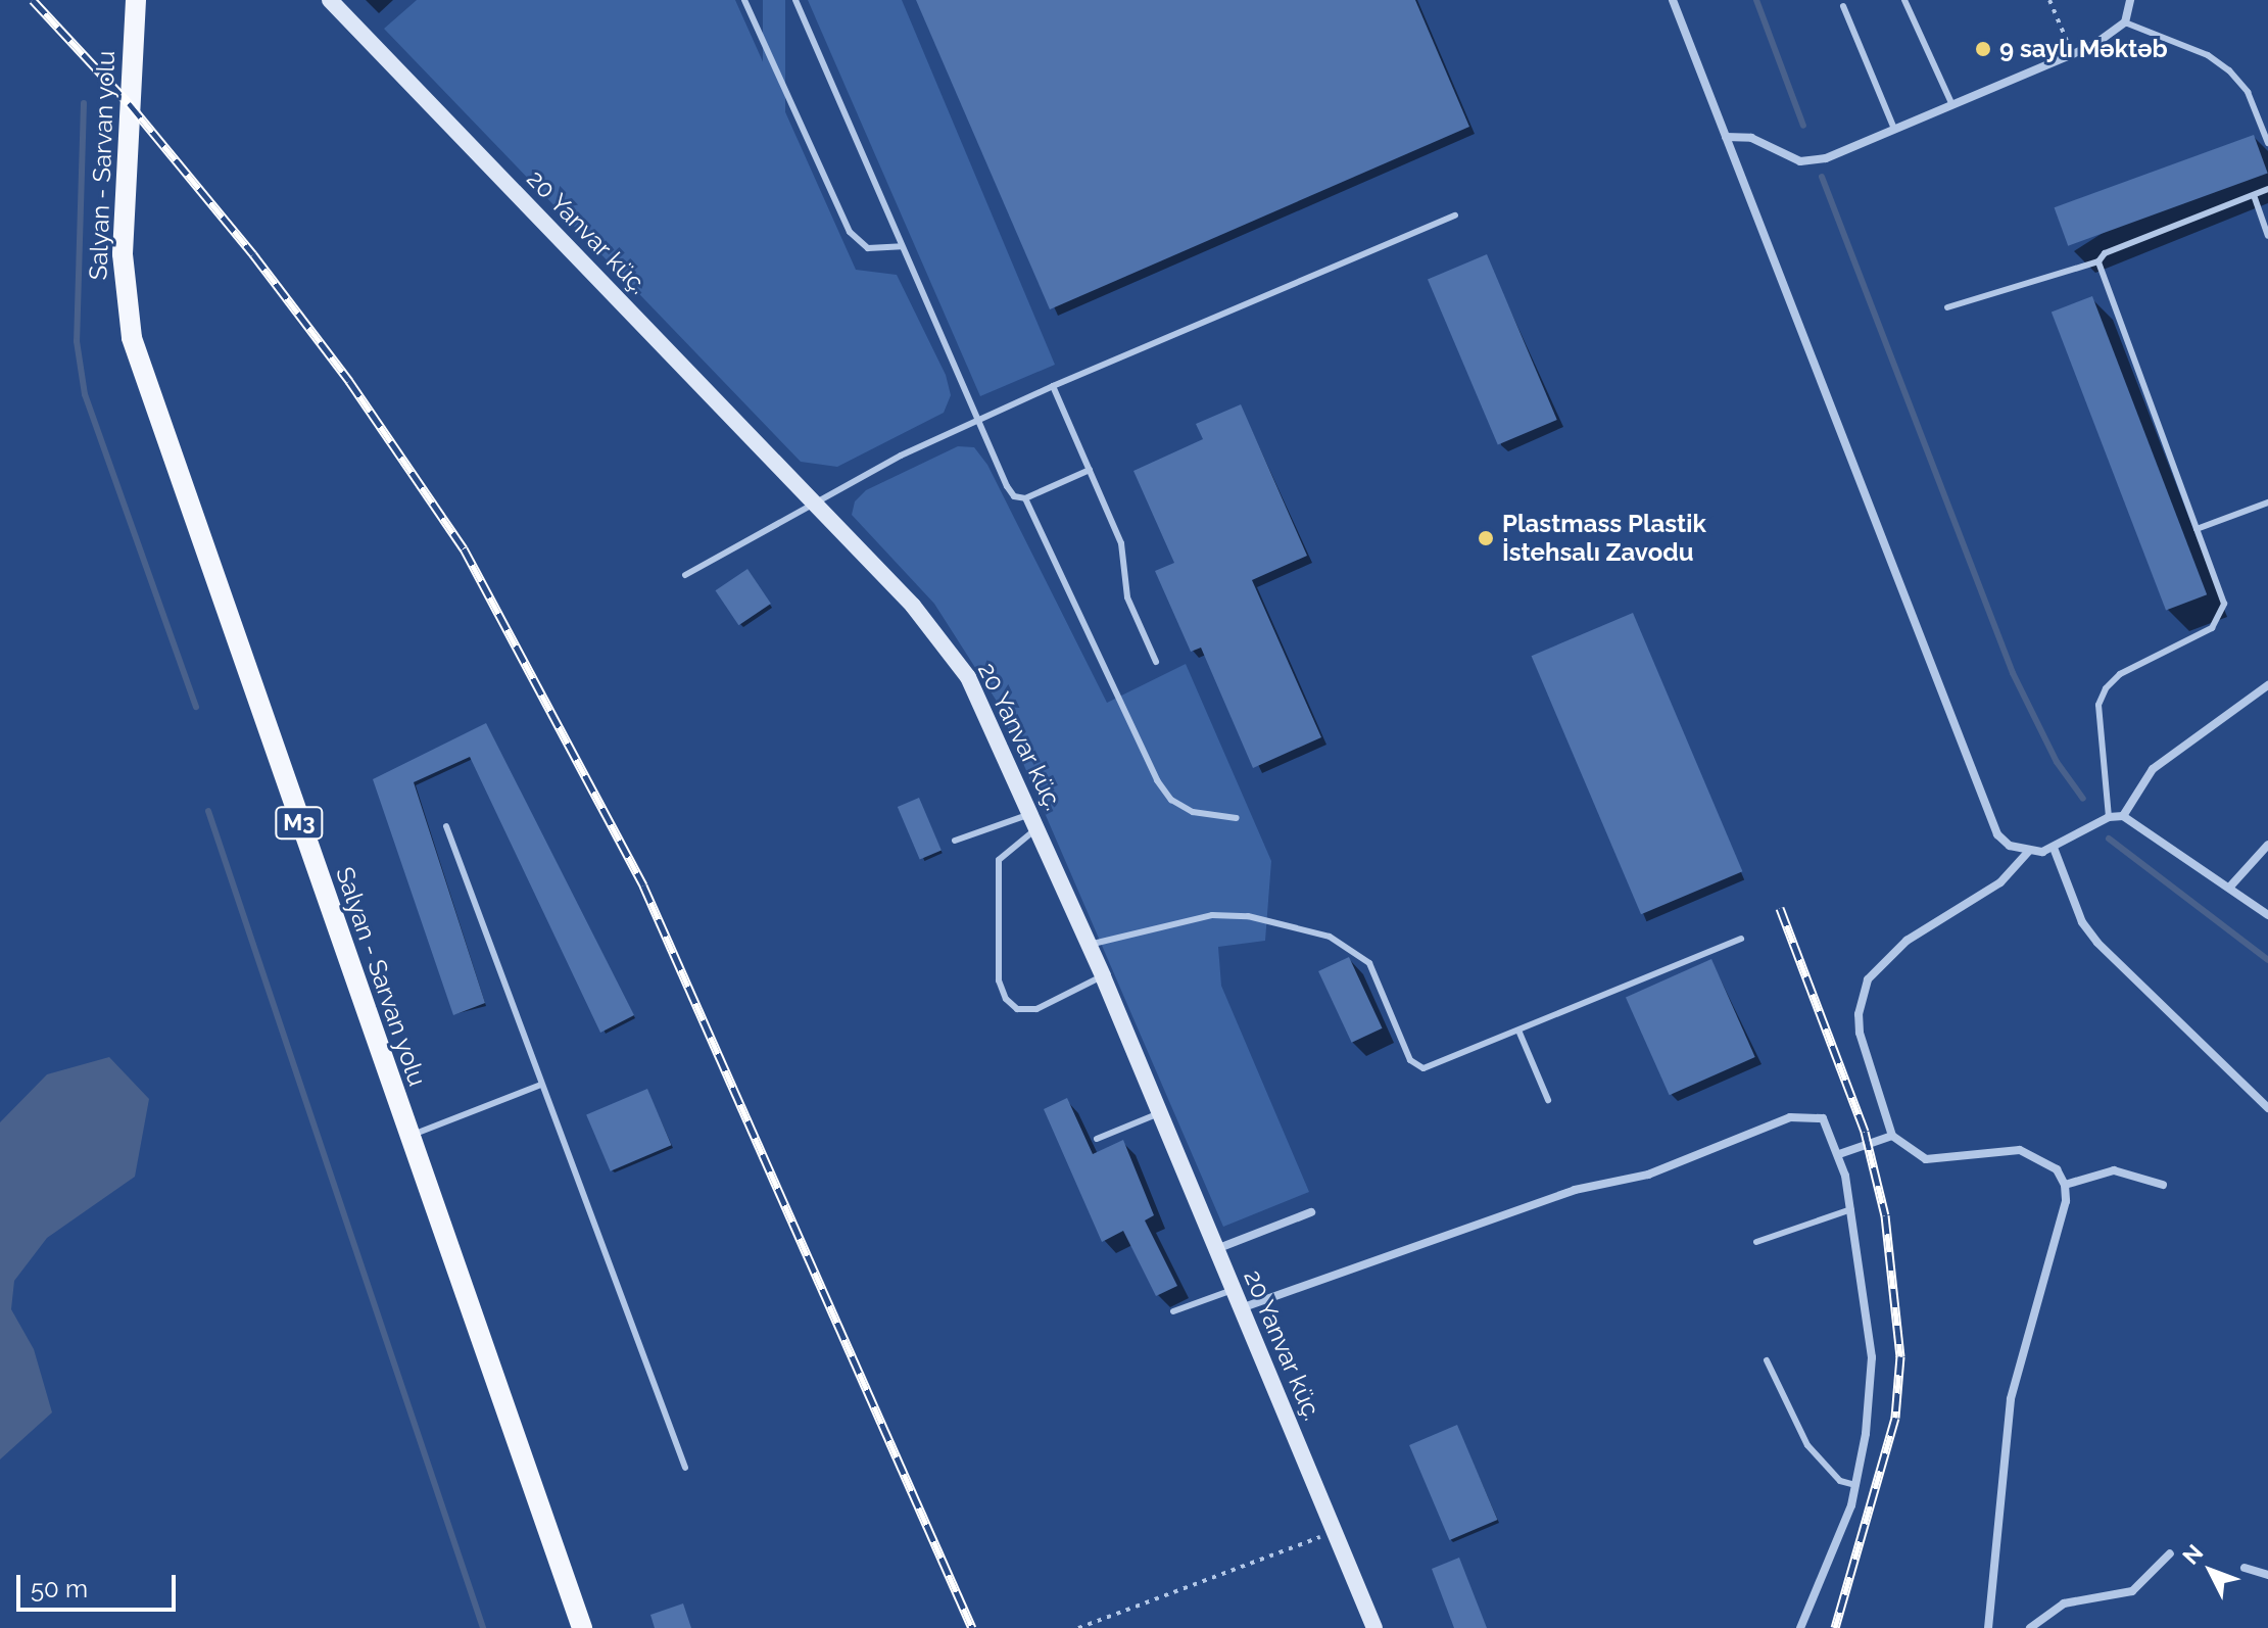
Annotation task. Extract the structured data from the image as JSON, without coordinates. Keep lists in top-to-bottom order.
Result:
{
  "streets": {
    "main road": ["Salyan - Sarvan yolu", "M3"],
    "street": ["20 Yanvar küç."]
  },
  "places": ["9 saylı Məktəb", "Plastmass Plastik İstehsalı Zavodu"],
  "scale_bar": "50 m",
  "north": "top left"
}
